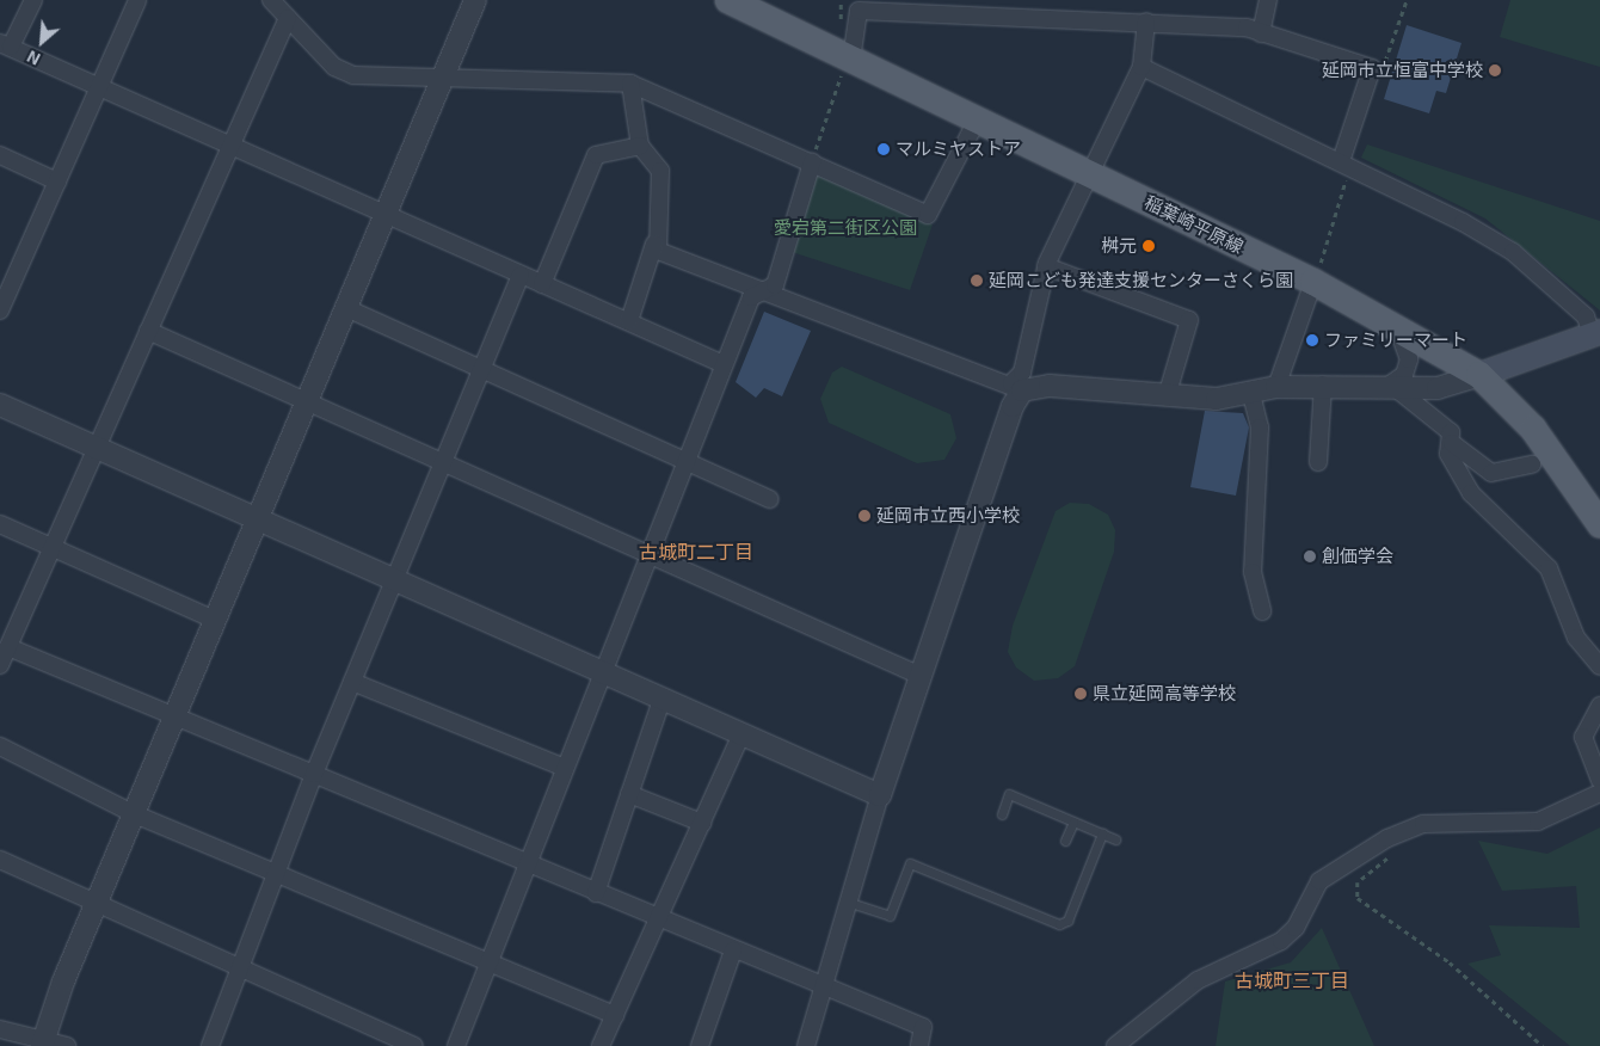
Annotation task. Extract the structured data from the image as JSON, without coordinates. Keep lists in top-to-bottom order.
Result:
{
  "streets": {
    "main road": ["稲葉崎平原線"]
  },
  "districts": ["古城町二丁目", "古城町三丁目"],
  "parks": ["愛宕第二街区公園"],
  "places": [
    "延岡市立恒富中学校",
    "マルミヤストア",
    "桝元",
    "延岡こども発達支援センターさくら園",
    "ファミリーマート",
    "延岡市立西小学校",
    "創価学会",
    "県立延岡高等学校"
  ],
  "north": "bottom left"
}
